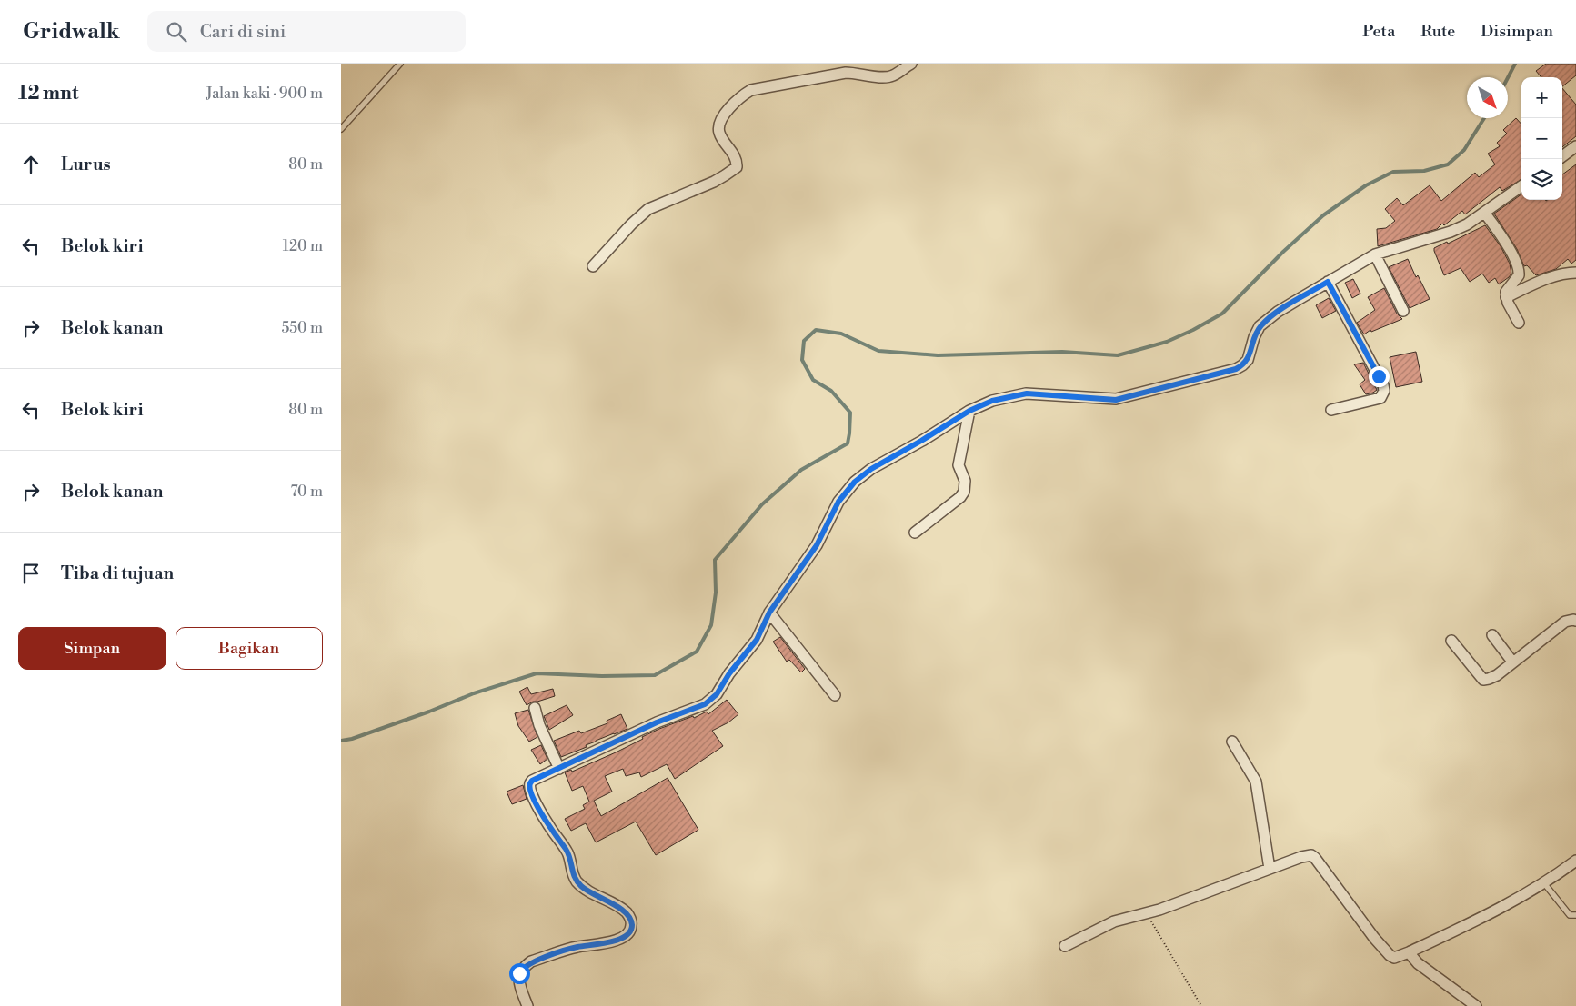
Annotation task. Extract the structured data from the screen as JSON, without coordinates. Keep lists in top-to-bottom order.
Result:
{
  "north": "bottom right",
  "page": {
    "header": "Gridwalk",
    "search": "Cari di sini",
    "nav": ["Peta", "Rute", "Disimpan"],
    "heading": ["12 mnt", "Jalan kaki · 900 m"],
    "map_buttons": ["+", "−"],
    "list": [
      ["Lurus", "80 m"],
      ["Belok kiri", "120 m"],
      ["Belok kanan", "550 m"],
      ["Belok kiri", "80 m"],
      ["Belok kanan", "70 m"],
      "Tiba di tujuan"
    ],
    "buttons": ["Simpan", "Bagikan"]
  }
}
